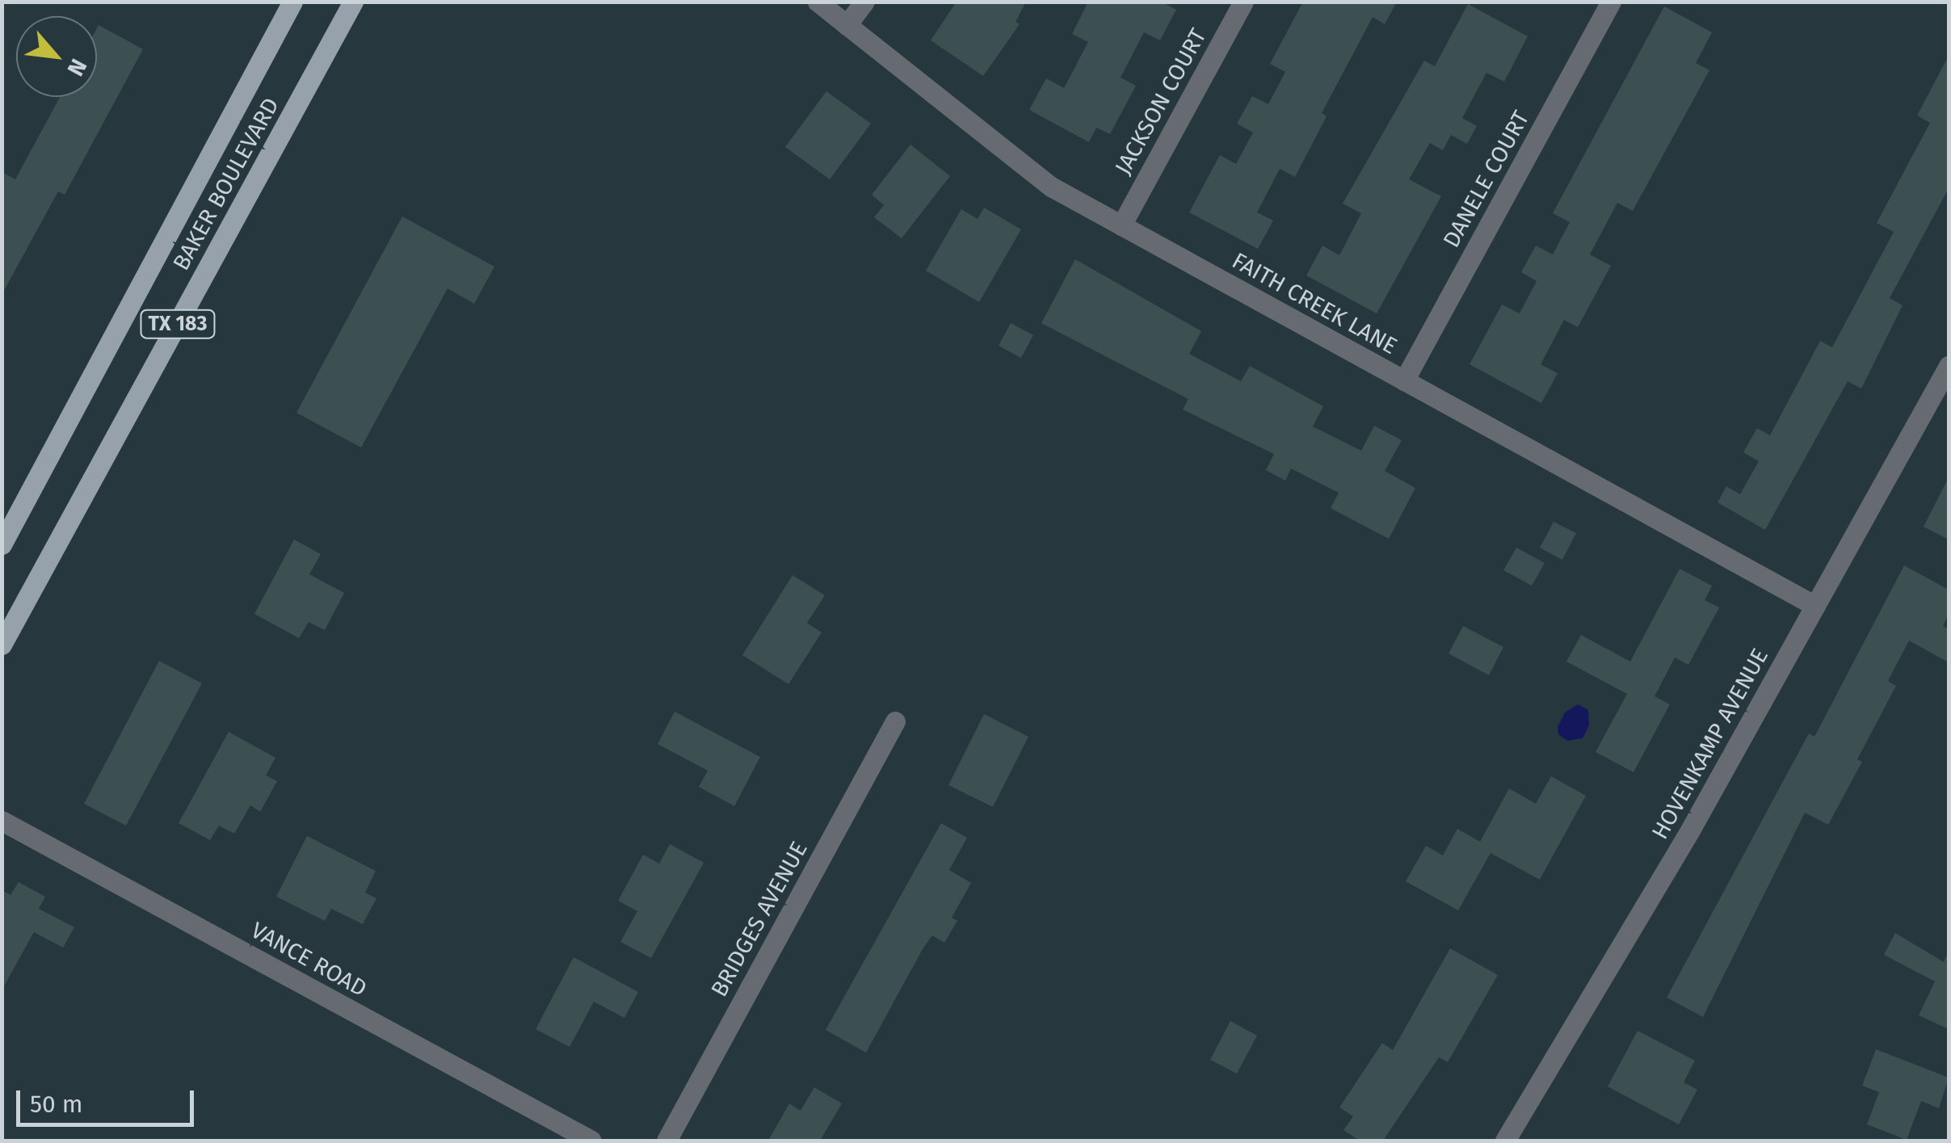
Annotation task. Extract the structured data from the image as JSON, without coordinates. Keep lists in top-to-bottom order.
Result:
{
  "streets": {
    "main road": ["BAKER BOULEVARD", "TX 183"],
    "street": [
      "JACKSON COURT",
      "DANELE COURT",
      "FAITH CREEK LANE",
      "HOVENKAMP AVENUE",
      "BRIDGES AVENUE",
      "VANCE ROAD"
    ]
  },
  "crossings": [
    ["JACKSON COURT", "FAITH CREEK LANE"],
    ["DANELE COURT", "FAITH CREEK LANE"],
    ["FAITH CREEK LANE", "HOVENKAMP AVENUE"]
  ],
  "scale_bar": "50 m",
  "north": "bottom right"
}
